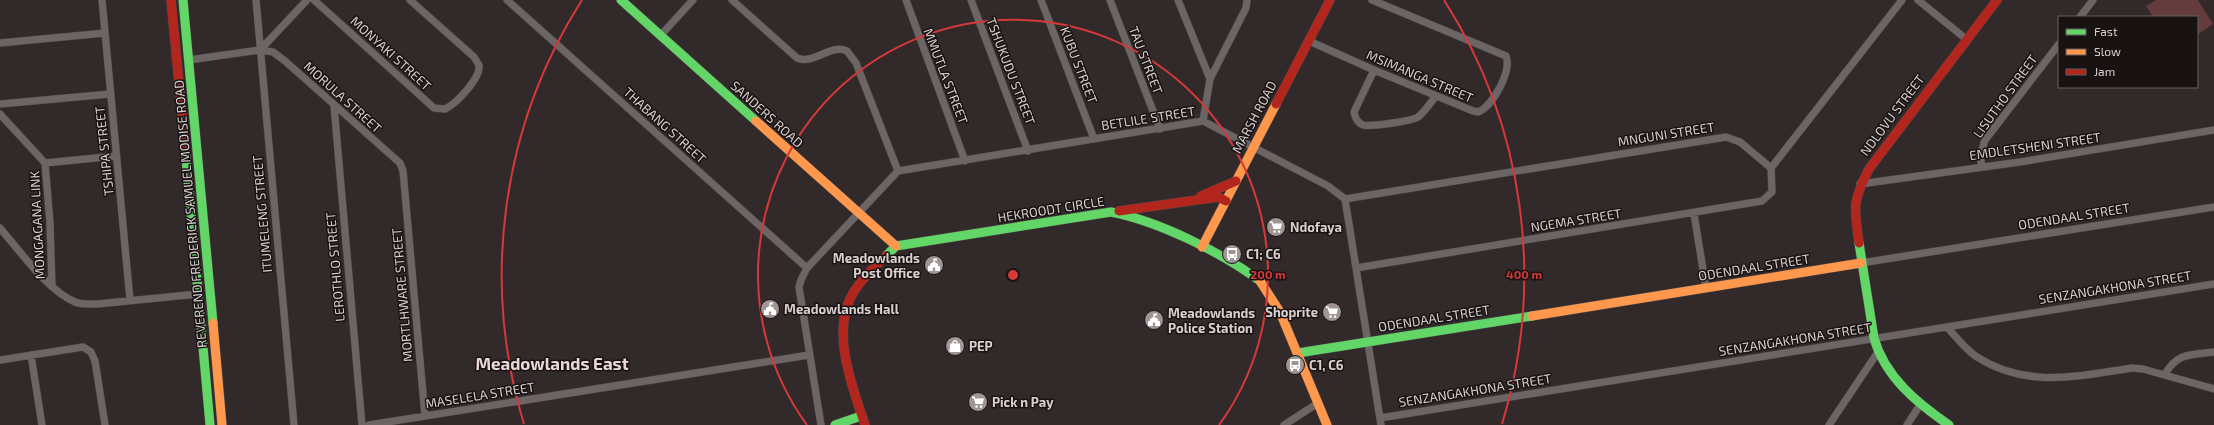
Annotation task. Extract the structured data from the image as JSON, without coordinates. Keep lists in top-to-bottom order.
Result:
{
  "streets": {
    "street": [
      "MONYAKI STREET",
      "TAU STREET",
      "KUBU STREET",
      "TSHUKUDU STREET",
      "MMUTLA STREET",
      "MSIMANGA STREET",
      "LISUTHO STREET",
      "MORULA STREET",
      "SANDERS ROAD",
      "NDLOVU STREET",
      "MARSH ROAD",
      "BETLILE STREET",
      "THABANG STREET",
      "MNGUNI STREET",
      "EMDLETSHENI STREET",
      "TSHIPA STREET",
      "HEKROODT CIRCLE",
      "REVEREND FREDERICK SAMUEL MODISE ROAD",
      "ITUMELENG STREET",
      "ODENDAAL STREET",
      "NGEMA STREET",
      "MONGAGANA LINK",
      "LEROTHLO STREET",
      "SENZANGAKHONA STREET",
      "MORTLHWARE STREET",
      "MASELELA STREET"
    ]
  },
  "crossings": [
    ["TAU STREET", "BETLILE STREET"],
    ["KUBU STREET", "BETLILE STREET"],
    ["TSHUKUDU STREET", "BETLILE STREET"],
    ["MMUTLA STREET", "BETLILE STREET"],
    ["MSIMANGA STREET", "MARSH ROAD"],
    ["LISUTHO STREET", "EMDLETSHENI STREET"],
    ["MORULA STREET", "ITUMELENG STREET"],
    ["MORULA STREET", "LEROTHLO STREET"],
    ["MORULA STREET", "MORTLHWARE STREET"],
    ["SANDERS ROAD", "HEKROODT CIRCLE"],
    ["NDLOVU STREET", "EMDLETSHENI STREET"],
    ["NDLOVU STREET", "ODENDAAL STREET"],
    ["NDLOVU STREET", "SENZANGAKHONA STREET"],
    ["MARSH ROAD", "BETLILE STREET"],
    ["MARSH ROAD", "HEKROODT CIRCLE"],
    ["BETLILE STREET", "MNGUNI STREET"],
    ["MNGUNI STREET", "NGEMA STREET"],
    ["HEKROODT CIRCLE", "ODENDAAL STREET"],
    ["MORTLHWARE STREET", "MASELELA STREET"]
  ],
  "districts": ["Meadowlands East"],
  "places": {
    "supermarket": ["Ndofaya", "Shoprite", "Pick n Pay"],
    "bus stop": ["C1; C6", "C1, C6"],
    "public building": ["Meadowlands Post Office", "Meadowlands Hall", "Meadowlands Police Station"],
    "shop": ["PEP"]
  },
  "legend": ["Fast", "Slow", "Jam"],
  "rings": ["200 m", "400 m"]
}
